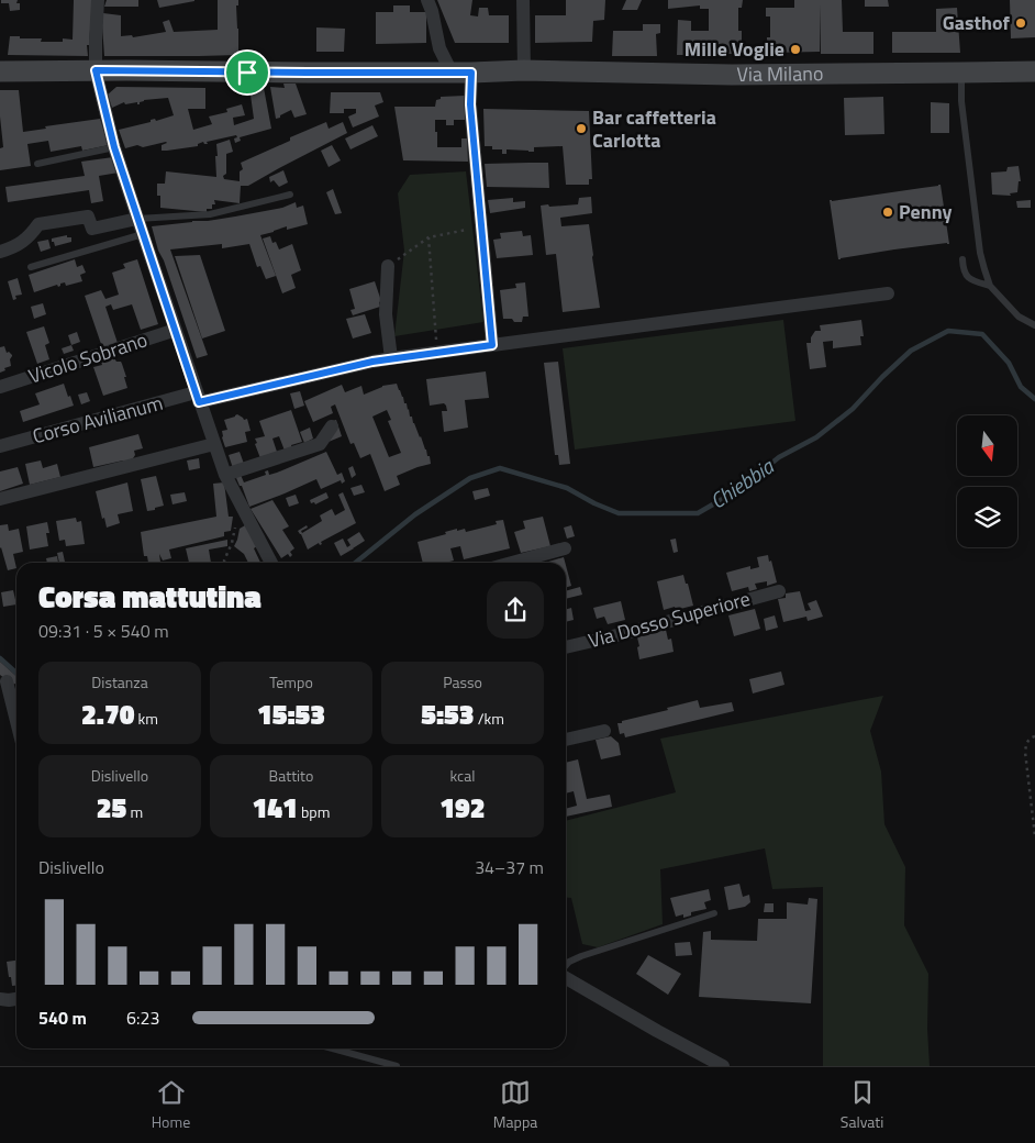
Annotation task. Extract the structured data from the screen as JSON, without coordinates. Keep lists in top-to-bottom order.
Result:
{
  "streets": {
    "main road": ["Via Milano"],
    "street": ["Vicolo Sobrano", "Corso Avilianum", "Via Dosso Superiore"]
  },
  "water": ["Chiebbia"],
  "places": [
    "Gasthof",
    "Mille Voglie",
    "Bar caffetteria Carlotta",
    "Penny"
  ],
  "north": "bottom",
  "page": {
    "heading": ["Corsa mattutina", "09:31 · 5 × 540 m"],
    "stats": [
      ["Distanza", "2.70 km"],
      ["Tempo", "15:53"],
      ["Passo", "5:53 /km"],
      ["Dislivello", "25 m"],
      ["Battito", "141 bpm"],
      ["kcal", "192"]
    ],
    "chart": ["Dislivello", "34–37 m"],
    "list": [
      {
        "name": "540 m",
        "note": "6:23"
      }
    ],
    "tabs": ["Home", "Mappa", "Salvati"]
  }
}
